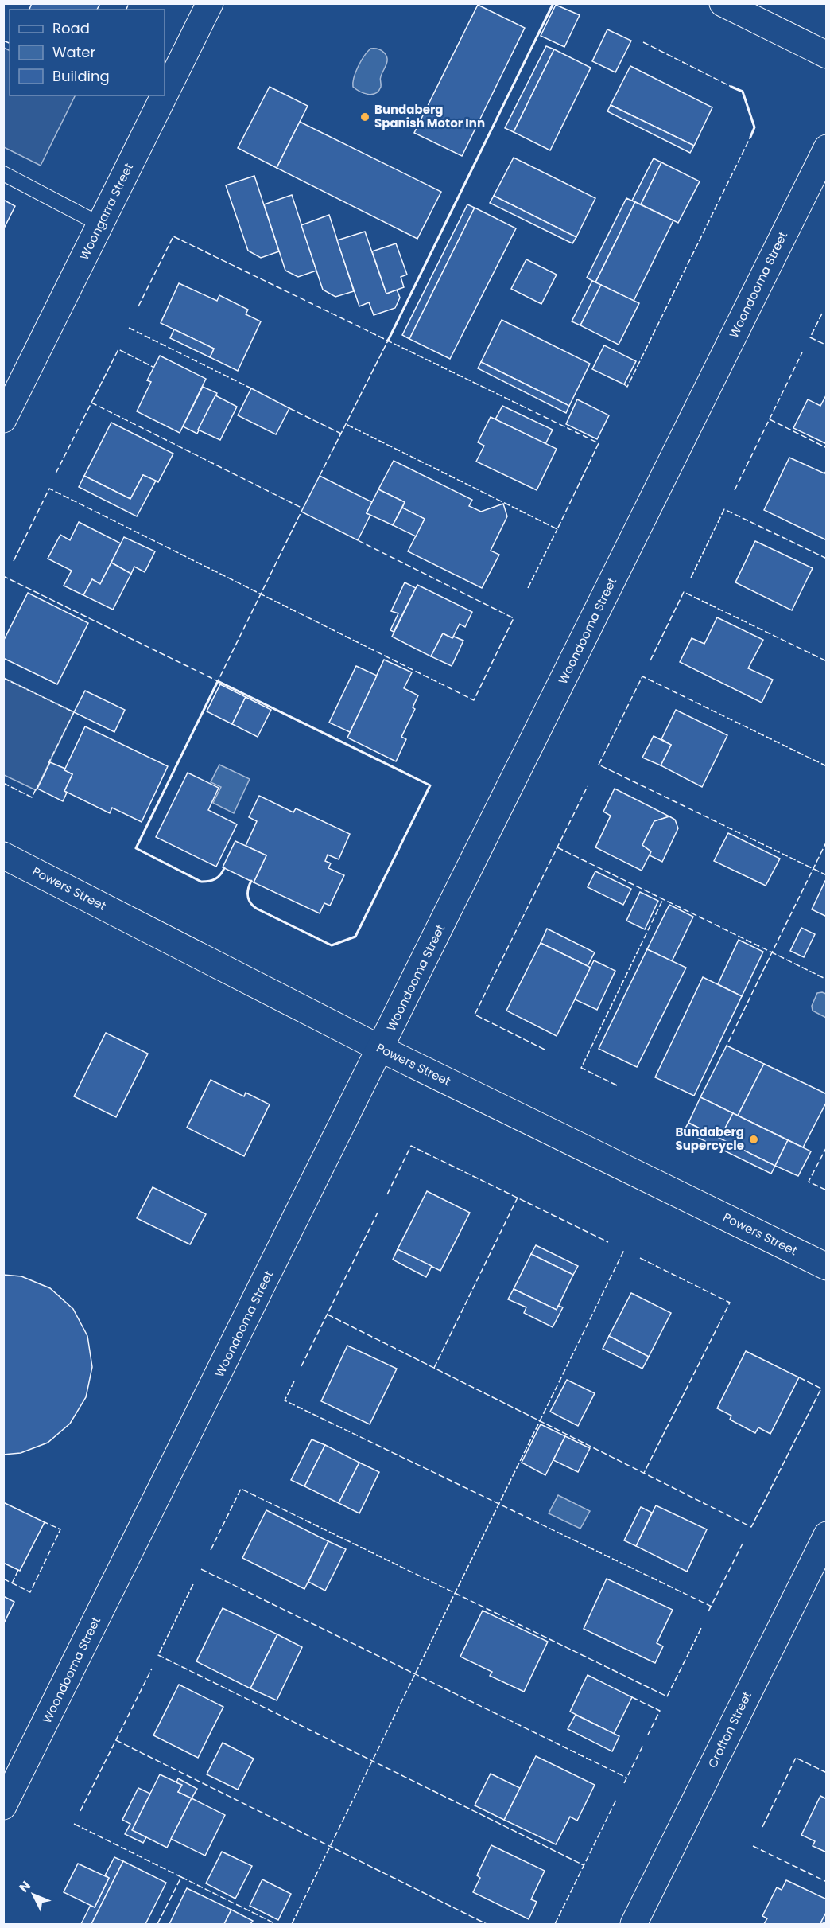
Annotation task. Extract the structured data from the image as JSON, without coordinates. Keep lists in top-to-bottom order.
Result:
{
  "streets": {
    "street": [
      "Woongarra Street",
      "Woondooma Street",
      "Powers Street",
      "Crofton Street"
    ]
  },
  "crossings": [
    ["Woondooma Street", "Powers Street"]
  ],
  "places": ["Bundaberg Spanish Motor Inn", "Bundaberg Supercycle"],
  "legend": ["Road", "Water", "Building"],
  "north": "top left"
}
